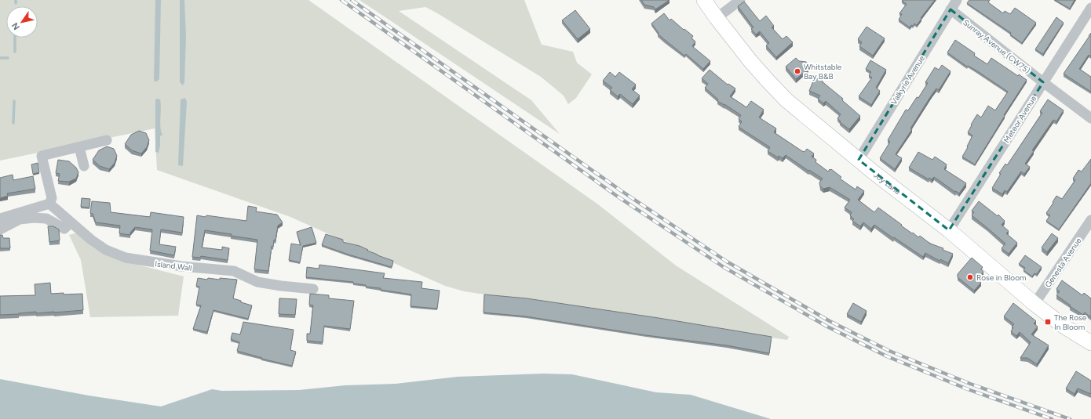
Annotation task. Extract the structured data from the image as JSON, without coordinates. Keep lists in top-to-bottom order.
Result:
{
  "streets": {
    "street": [
      "Sunray Avenue (CW75)",
      "Valkyrie Avenue",
      "Meteor Avenue",
      "Joy Lane",
      "Genesta Avenue",
      "Island Wall"
    ]
  },
  "crossings": [
    ["Sunray Avenue (CW75)", "Valkyrie Avenue"],
    ["Sunray Avenue (CW75)", "Meteor Avenue"],
    ["Valkyrie Avenue", "Joy Lane"],
    ["Meteor Avenue", "Joy Lane"],
    ["Joy Lane", "Genesta Avenue"]
  ],
  "places": {
    "other": ["Whitstable Bay B&B", "Rose in Bloom"],
    "transit": ["The Rose In Bloom"]
  },
  "north": "bottom left"
}
